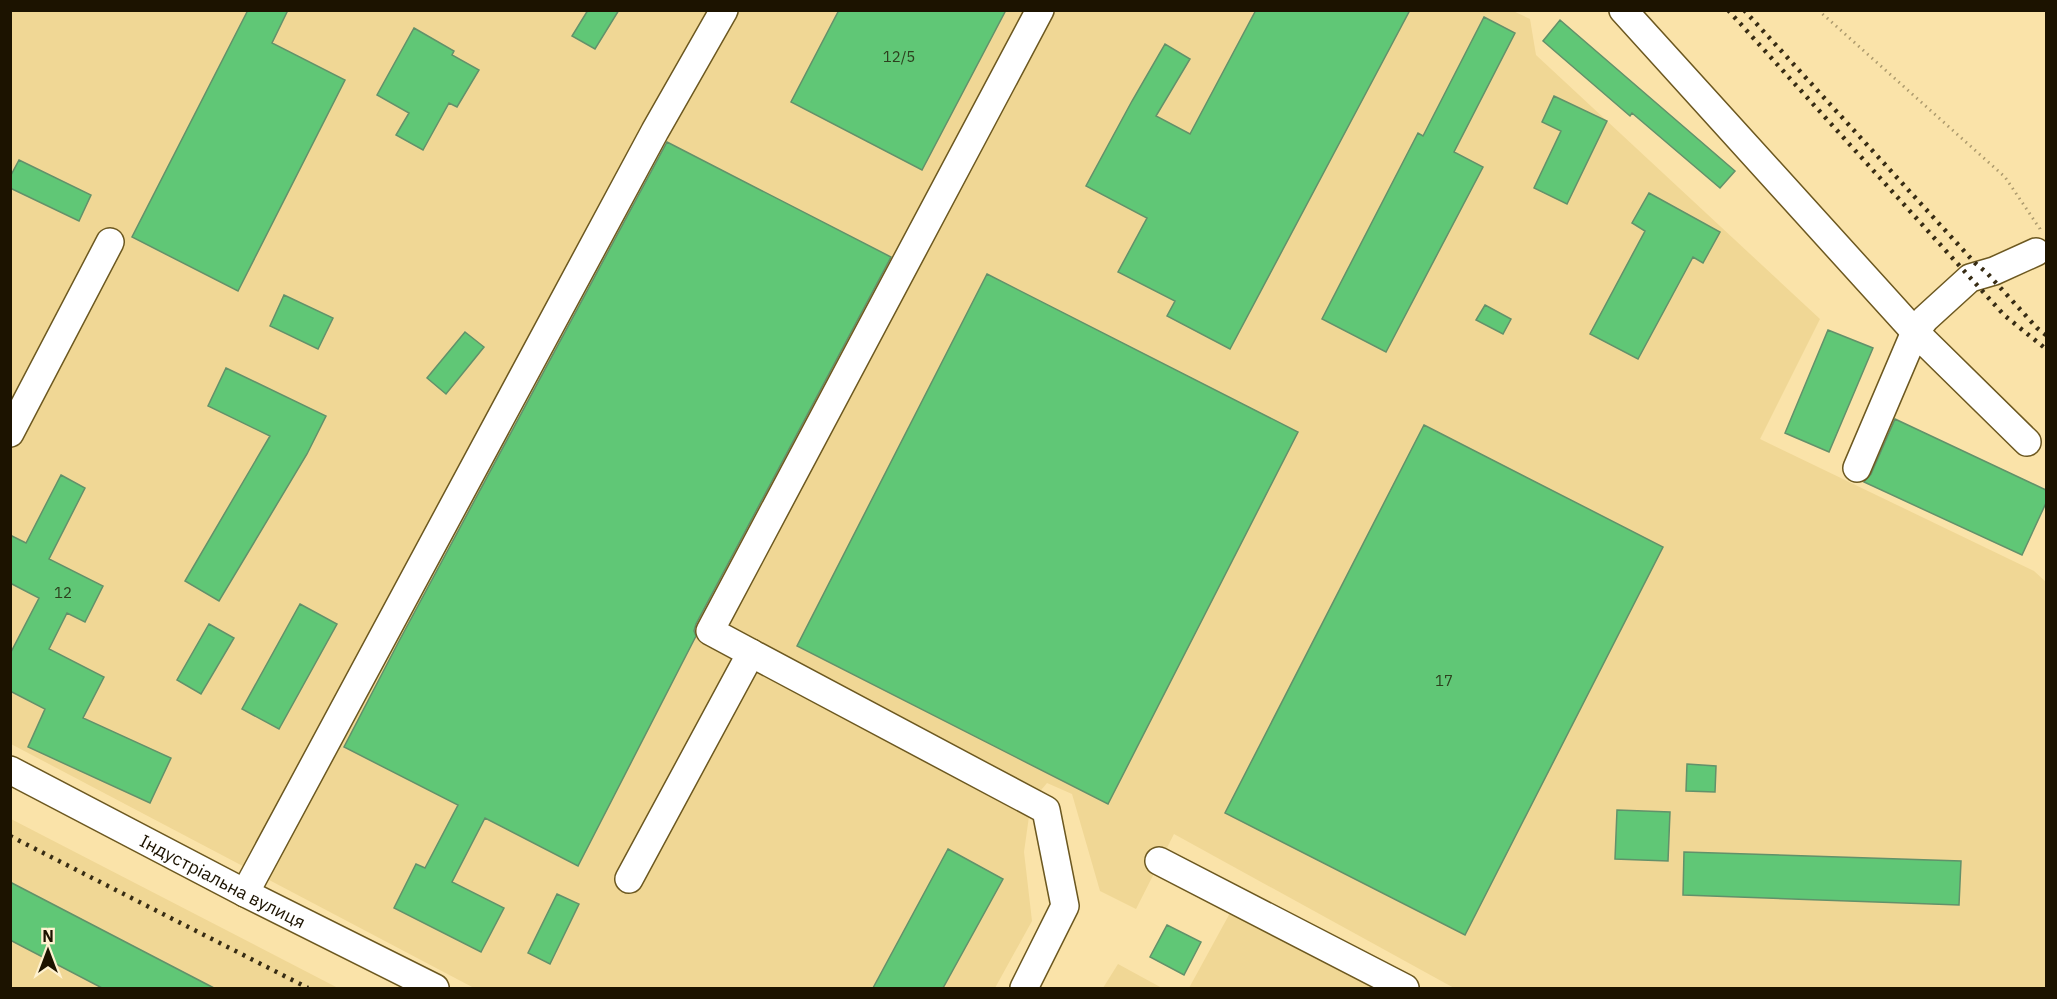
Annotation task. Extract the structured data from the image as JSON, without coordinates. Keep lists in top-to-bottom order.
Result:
{
  "streets": {
    "street": ["Індустріальна вулиця"]
  },
  "house_numbers": ["12/5", "12", "17"],
  "north": "top"
}
